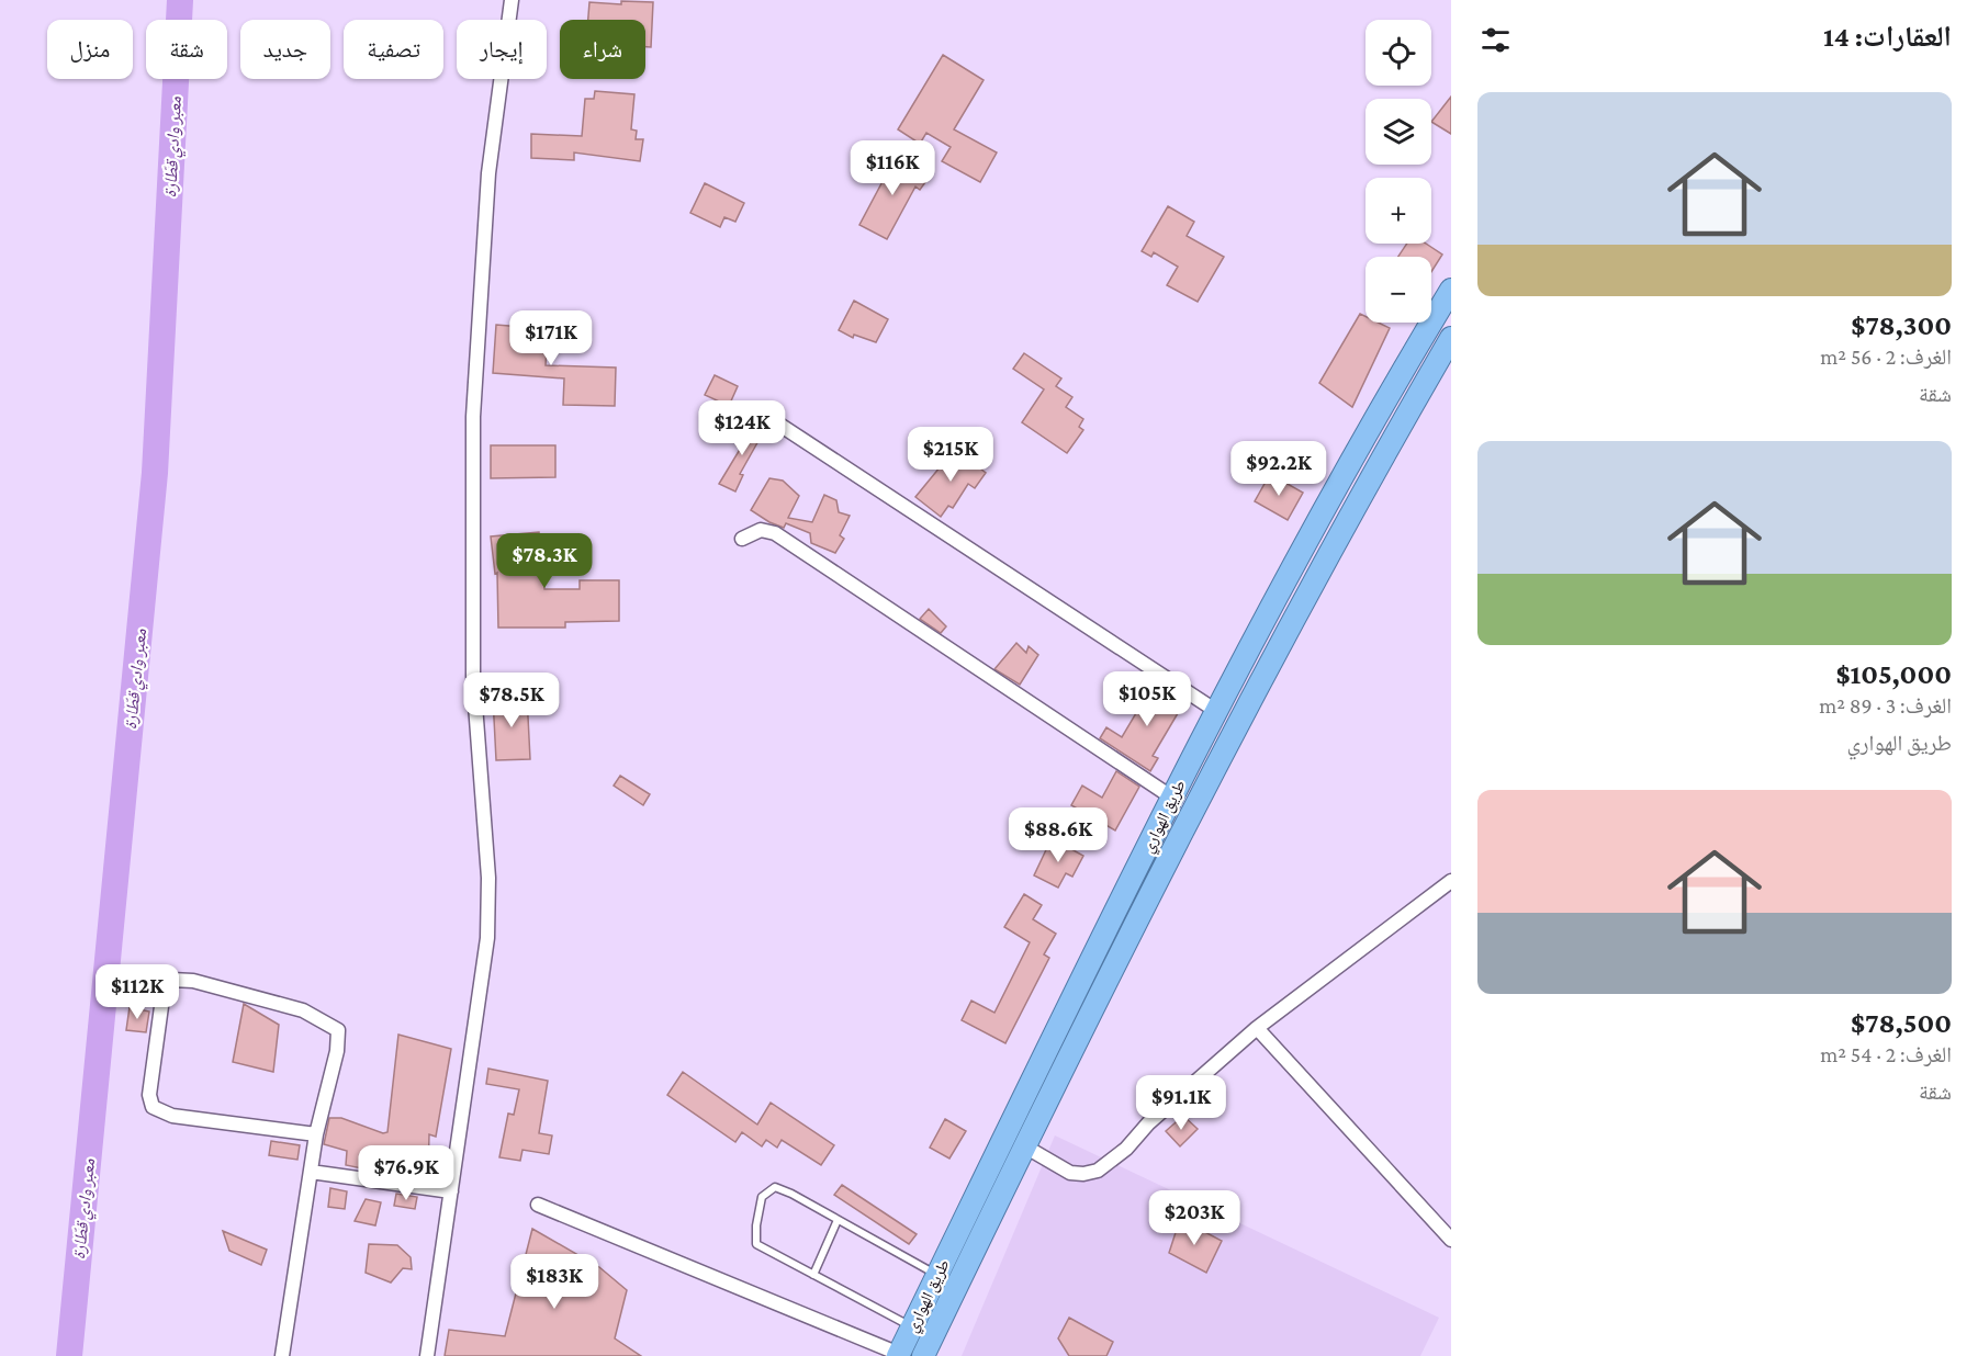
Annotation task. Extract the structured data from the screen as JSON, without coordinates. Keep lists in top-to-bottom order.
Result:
{
  "streets": {
    "highway": ["طريق الهواري"]
  },
  "water": ["معبر وادي قطّارة"],
  "page": {
    "heading": "العقارات: 14",
    "map_buttons": ["+", "−"],
    "chip": [
      "شراء",
      "إيجار",
      "تصفية",
      "جديد",
      "شقة",
      "منزل"
    ],
    "list": [
      {
        "name": "$78,300",
        "note": "الغرف: 2 · 56 m² · شقة"
      },
      {
        "name": "$105,000",
        "note": "الغرف: 3 · 89 m² · طريق الهواري"
      },
      {
        "name": "$78,500",
        "note": "الغرف: 2 · 54 m² · شقة"
      }
    ],
    "price": [
      "$116K",
      "$171K",
      "$124K",
      "$215K",
      "$92.2K",
      "$78.3K",
      "$105K",
      "$78.5K",
      "$88.6K",
      "$112K",
      "$91.1K",
      "$76.9K",
      "$203K",
      "$183K"
    ]
  }
}
